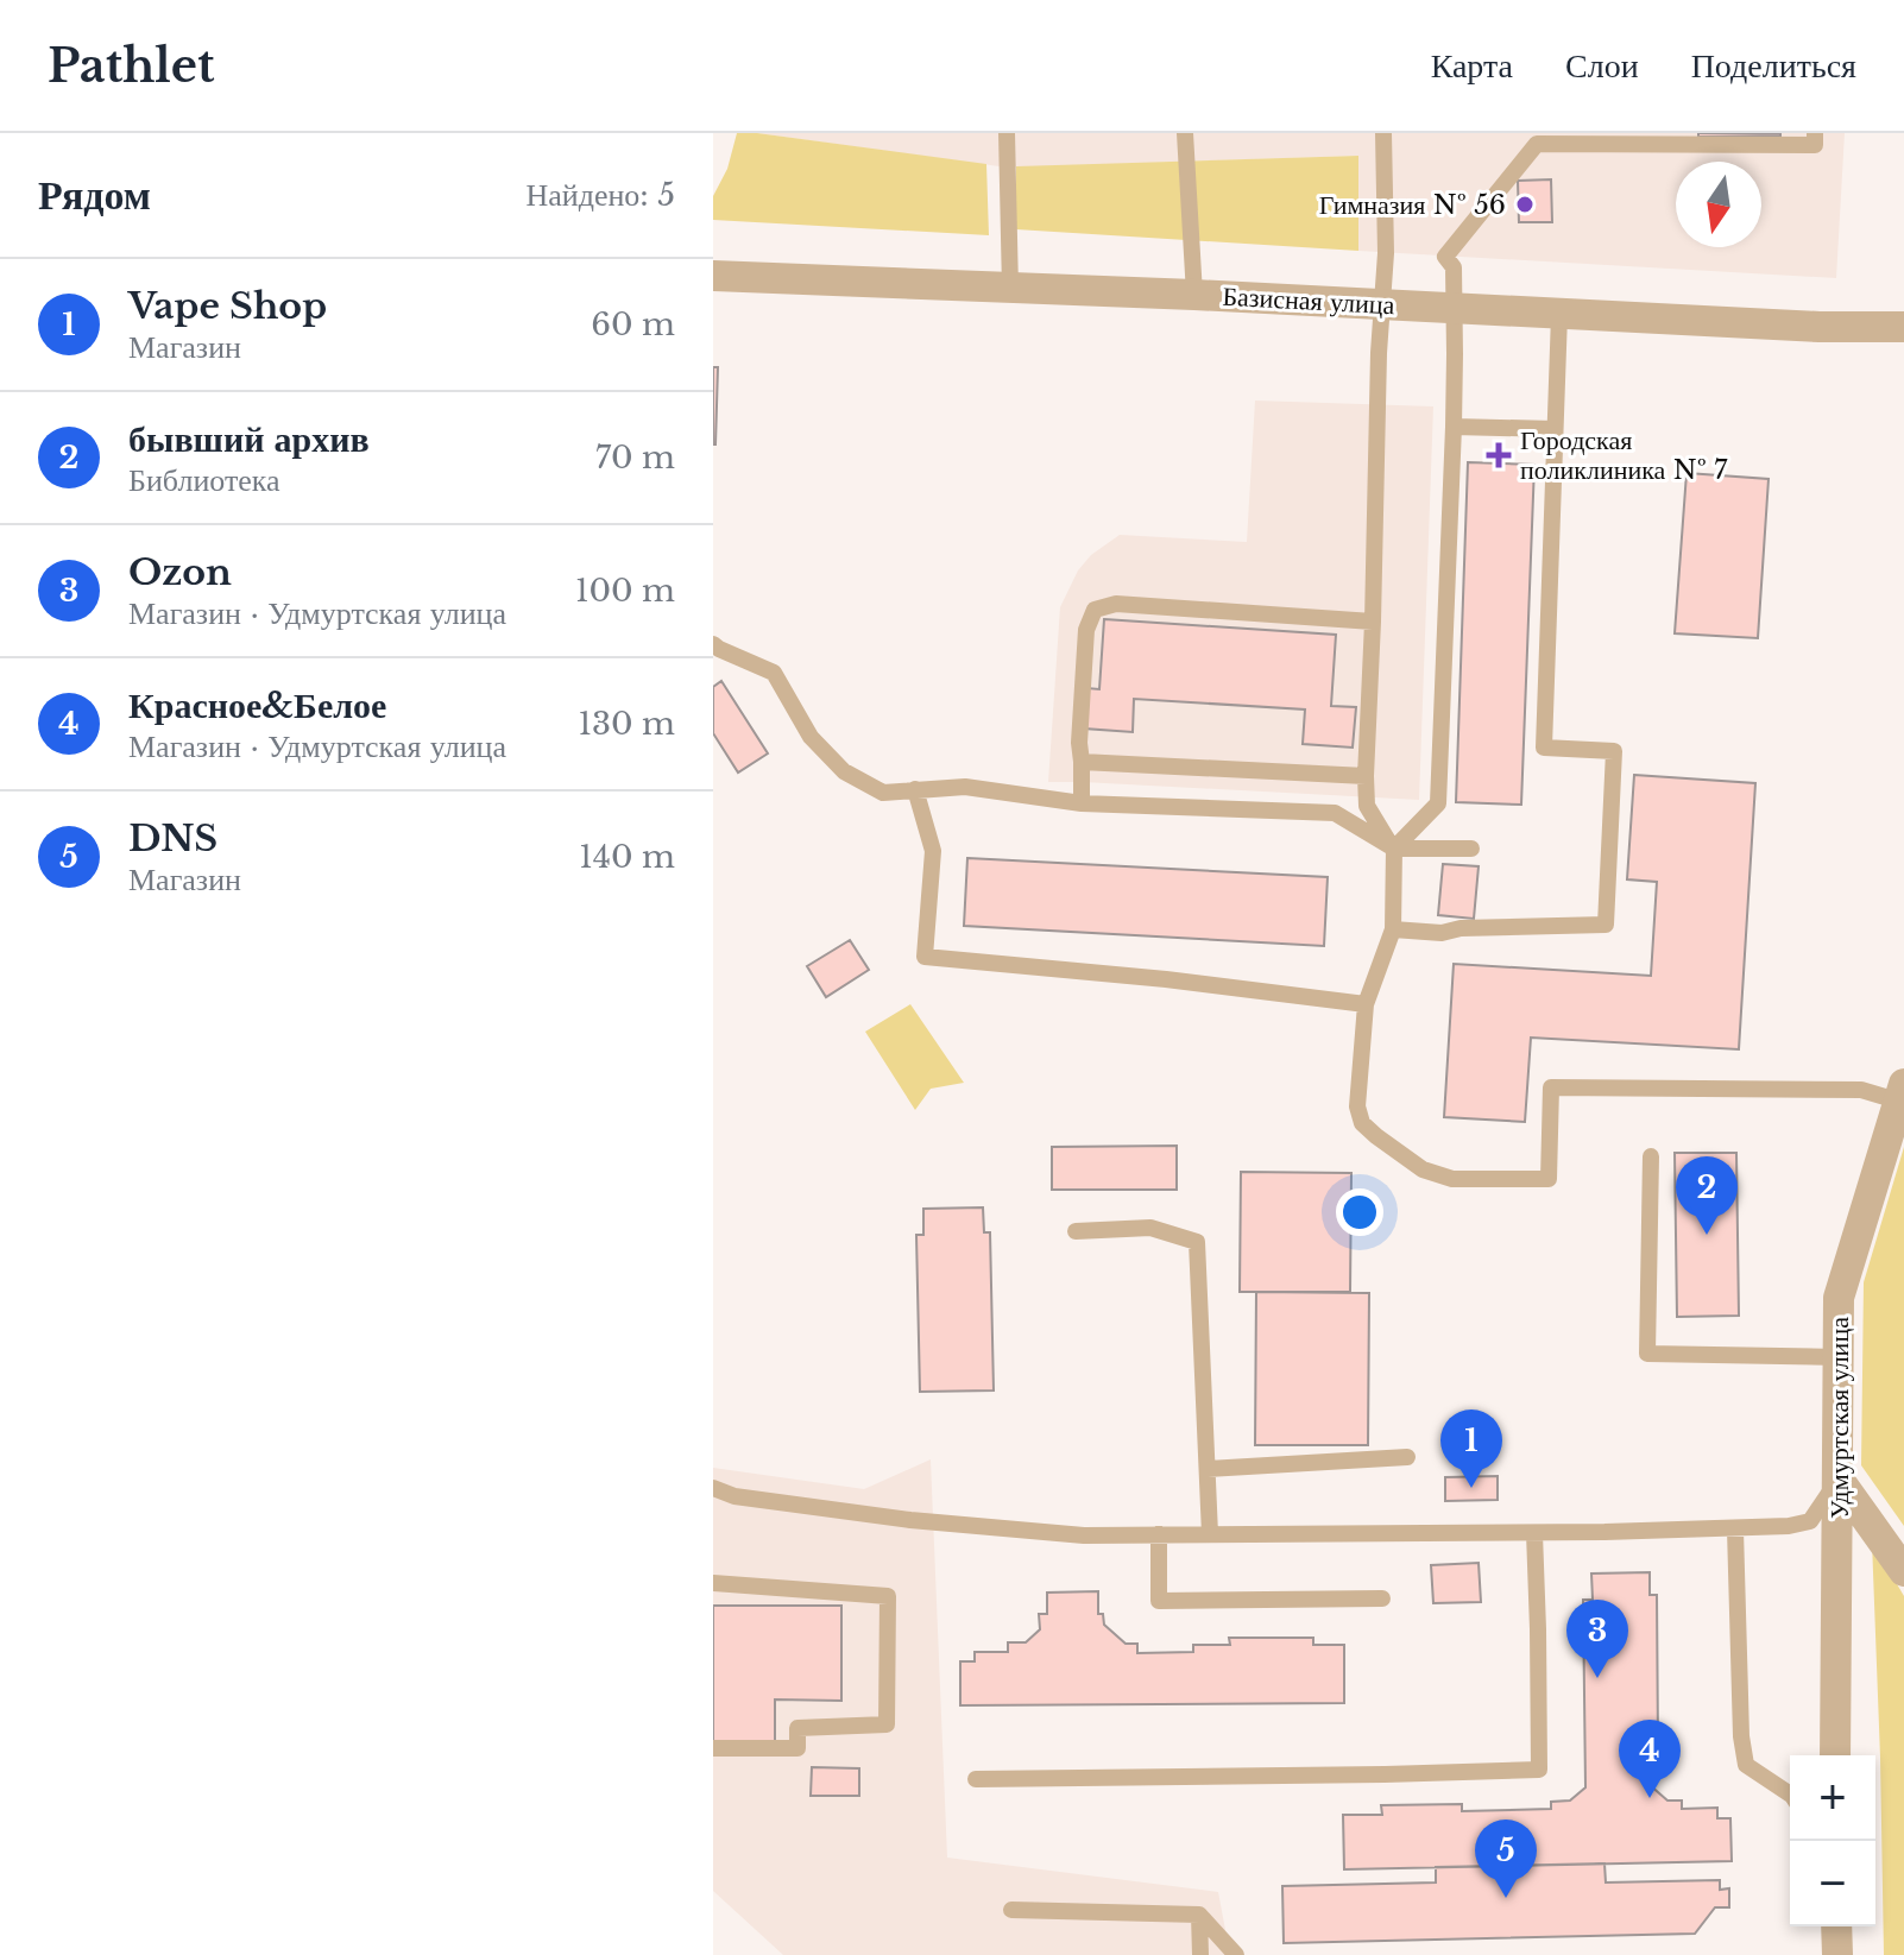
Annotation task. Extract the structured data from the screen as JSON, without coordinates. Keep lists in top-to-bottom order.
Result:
{
  "streets": {
    "street": ["Базисная улица", "Удмуртская улица"]
  },
  "places": {
    "other": ["Гимназия № 56"],
    "health": ["Городская поликлиника № 7"]
  },
  "north": "bottom",
  "page": {
    "header": "Pathlet",
    "nav": ["Карта", "Слои", "Поделиться"],
    "heading": ["Рядом", "Найдено: 5"],
    "list": [
      {
        "mark": "1",
        "name": "Vape Shop",
        "note": "Магазин",
        "value": "60 m"
      },
      {
        "mark": "2",
        "name": "бывший архив",
        "note": "Библиотека",
        "value": "70 m"
      },
      {
        "mark": "3",
        "name": "Ozon",
        "note": "Магазин · Удмуртская улица",
        "value": "100 m"
      },
      {
        "mark": "4",
        "name": "Красное&Белое",
        "note": "Магазин · Удмуртская улица",
        "value": "130 m"
      },
      {
        "mark": "5",
        "name": "DNS",
        "note": "Магазин",
        "value": "140 m"
      }
    ],
    "pins": [
      "2",
      "1",
      "3",
      "4",
      "5"
    ],
    "map_buttons": ["+", "−"]
  }
}
